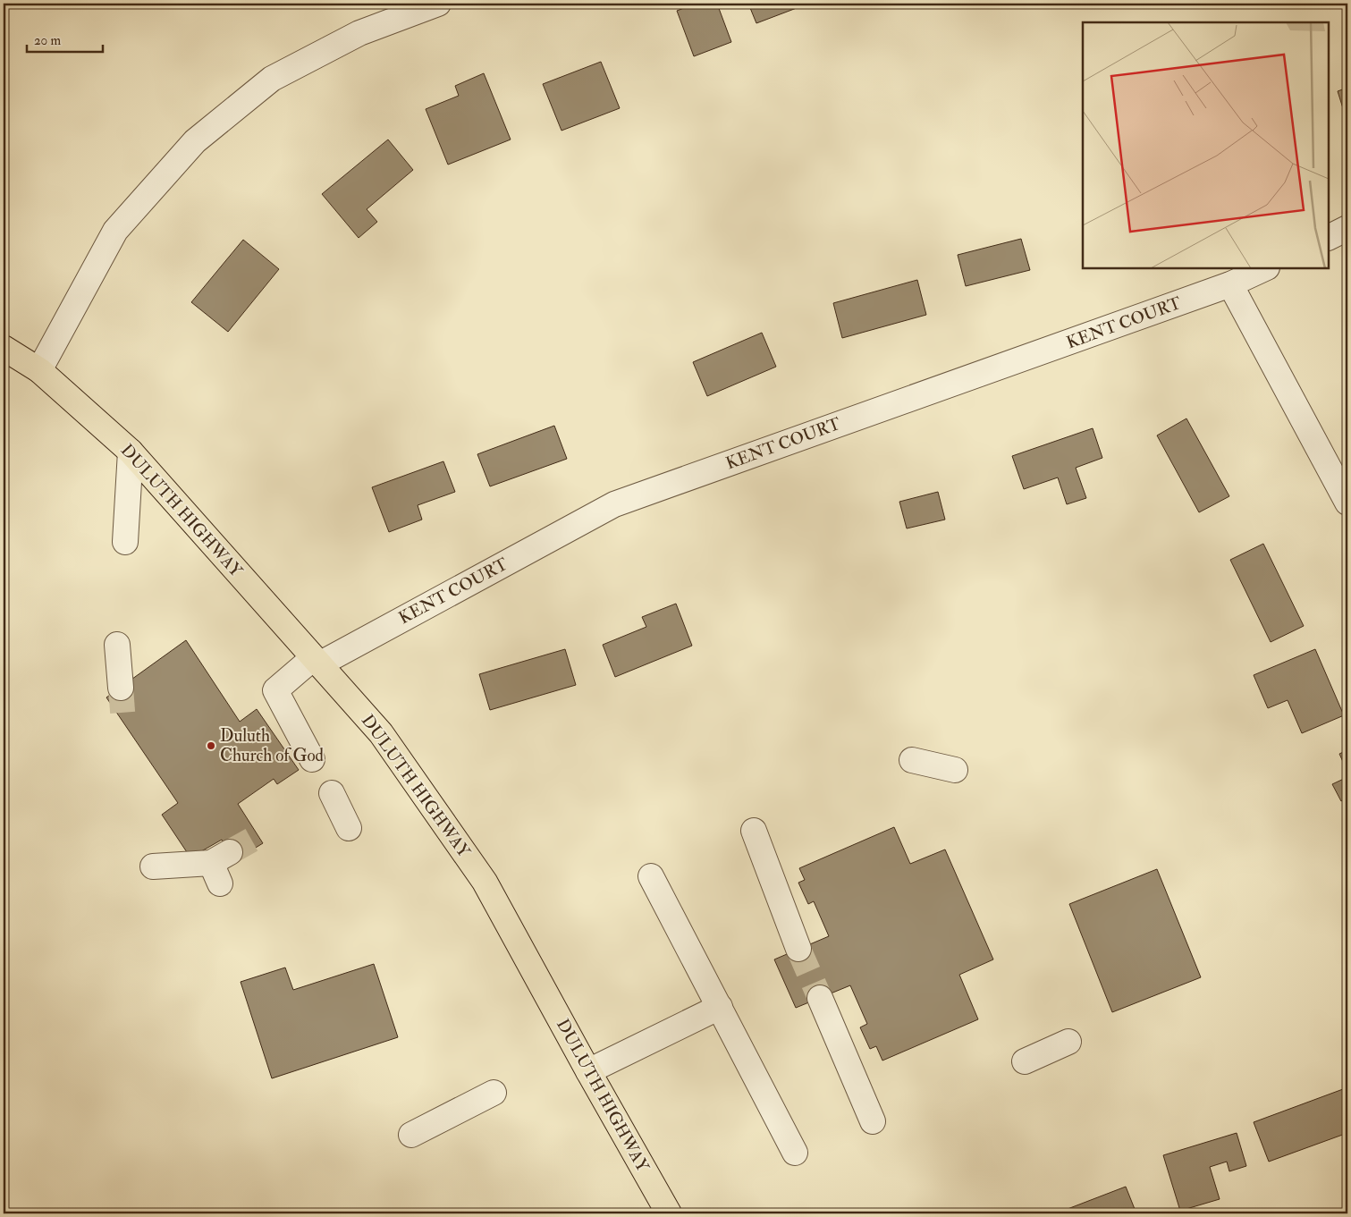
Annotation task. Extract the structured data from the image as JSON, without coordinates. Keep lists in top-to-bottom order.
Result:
{
  "streets": {
    "main road": ["DULUTH HIGHWAY"],
    "street": ["KENT COURT"]
  },
  "crossings": [
    ["KENT COURT", "DULUTH HIGHWAY"]
  ],
  "places": ["Duluth Church of God"],
  "scale_bar": "20 m"
}
